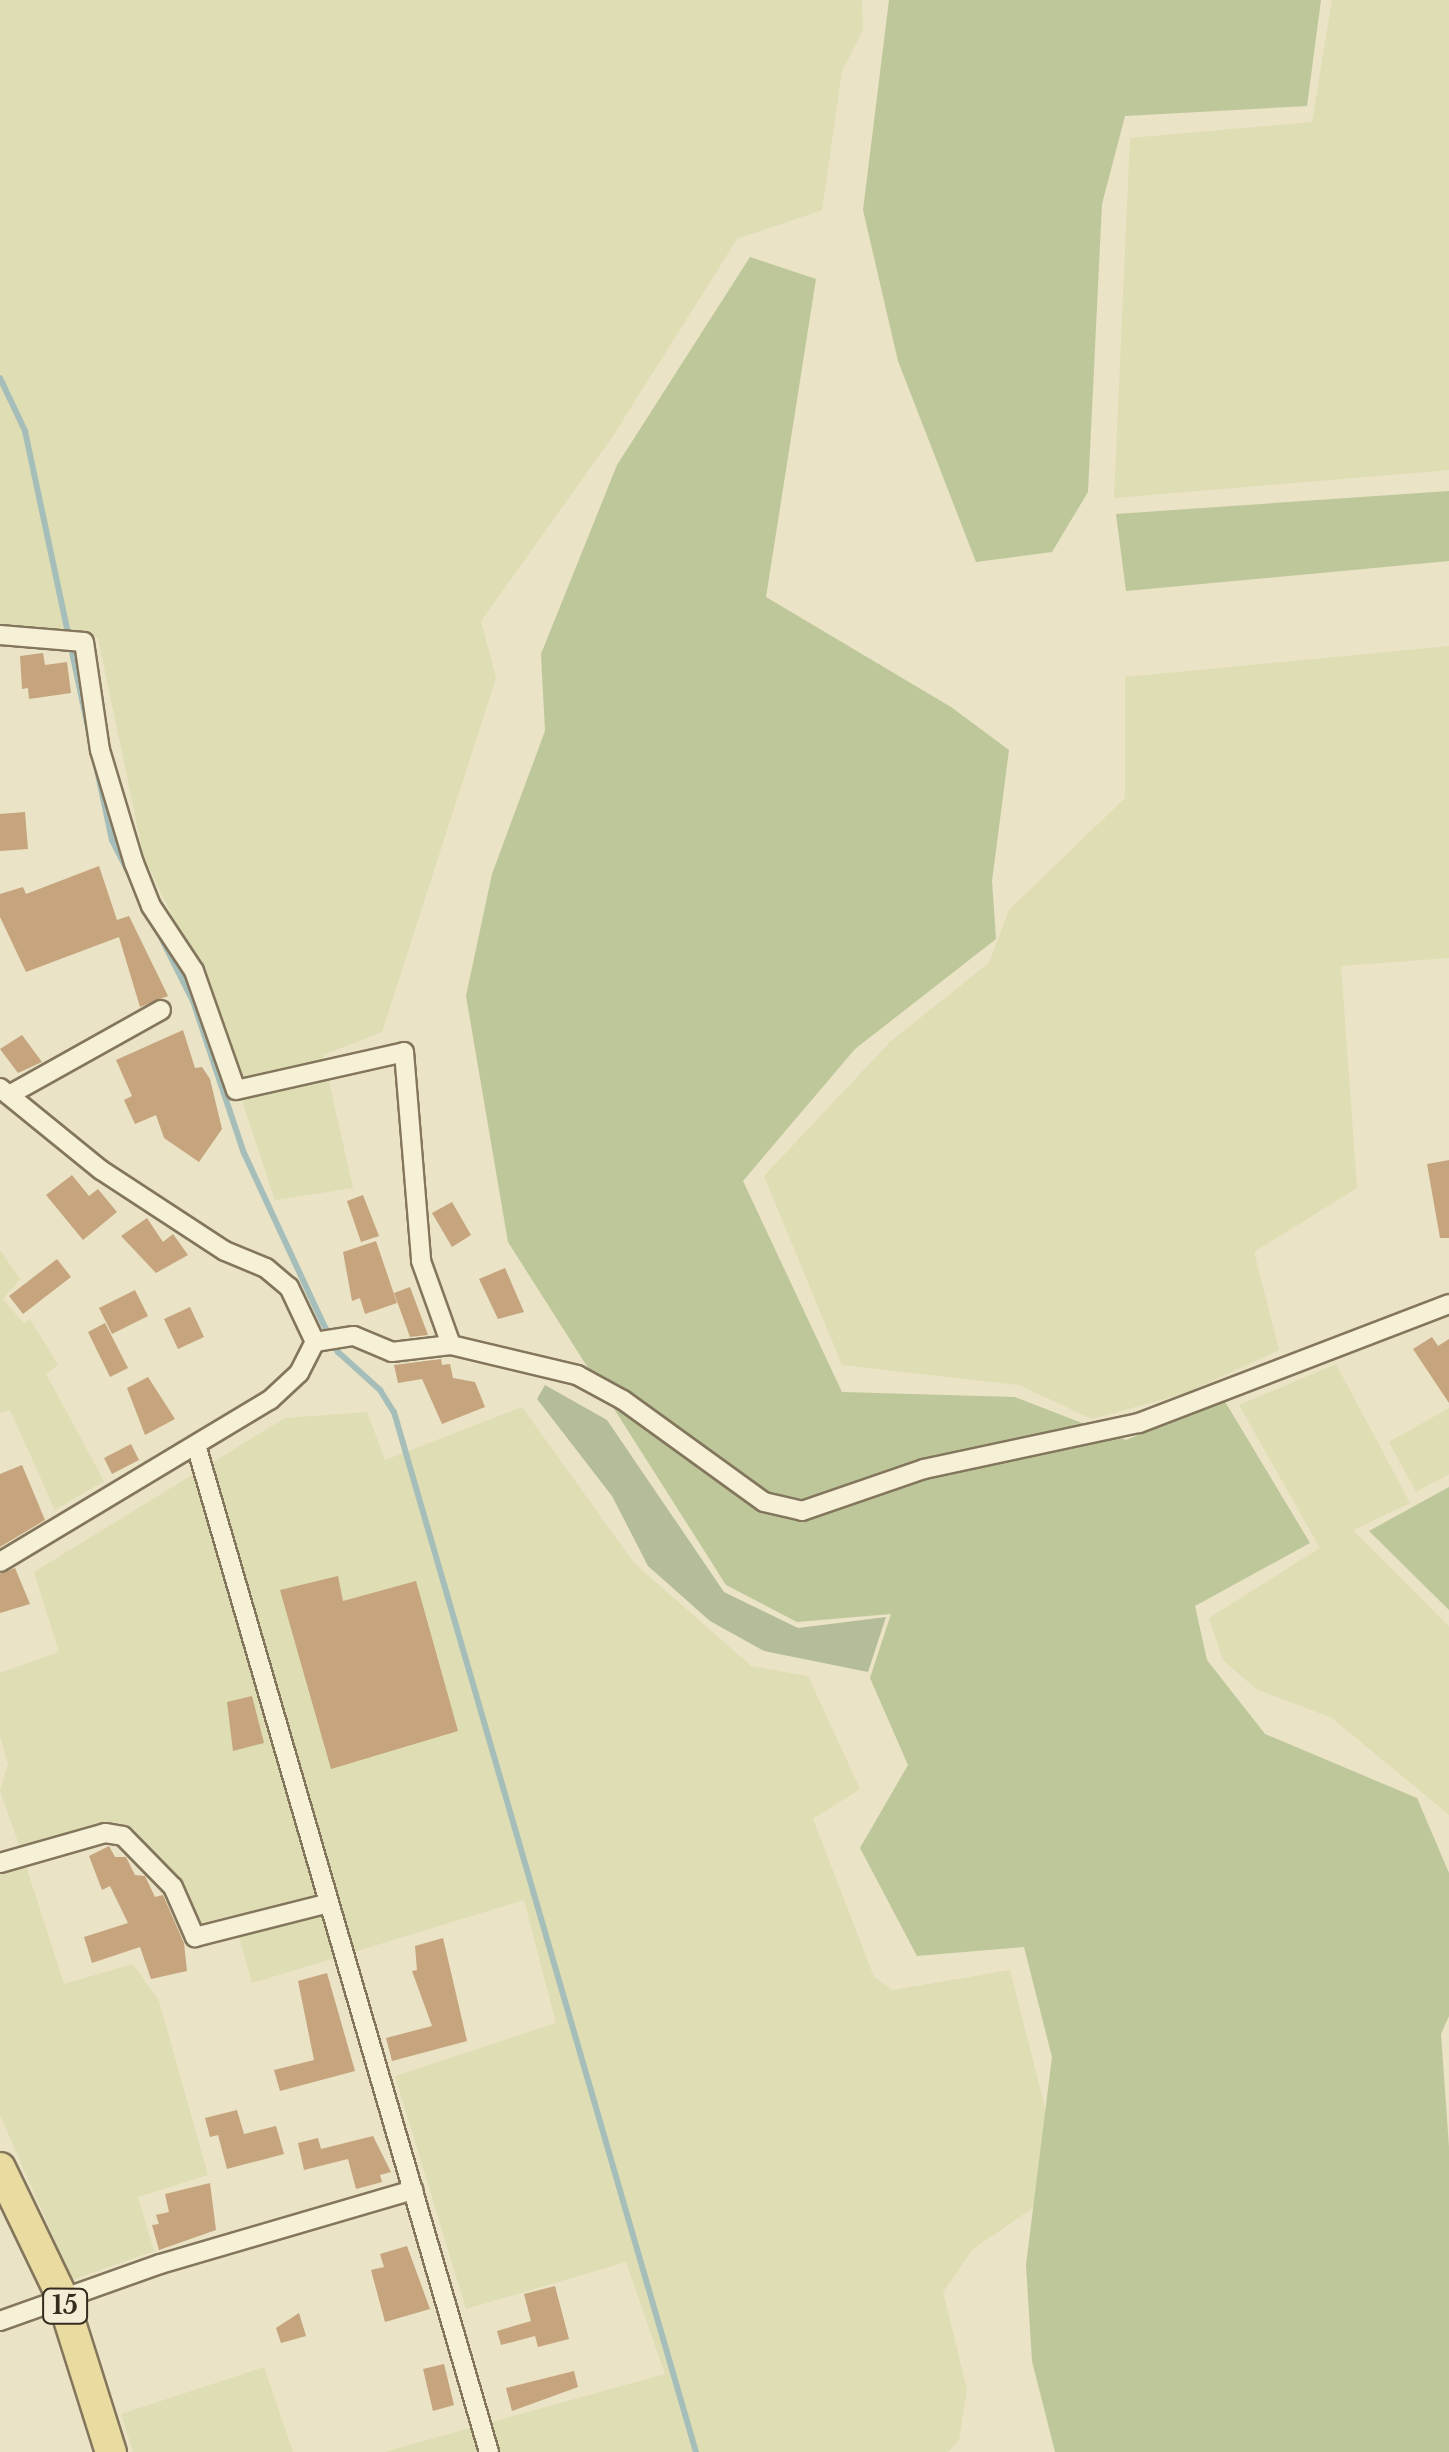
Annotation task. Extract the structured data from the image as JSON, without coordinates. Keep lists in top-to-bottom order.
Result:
{
  "streets": {
    "main road": ["15"]
  }
}
